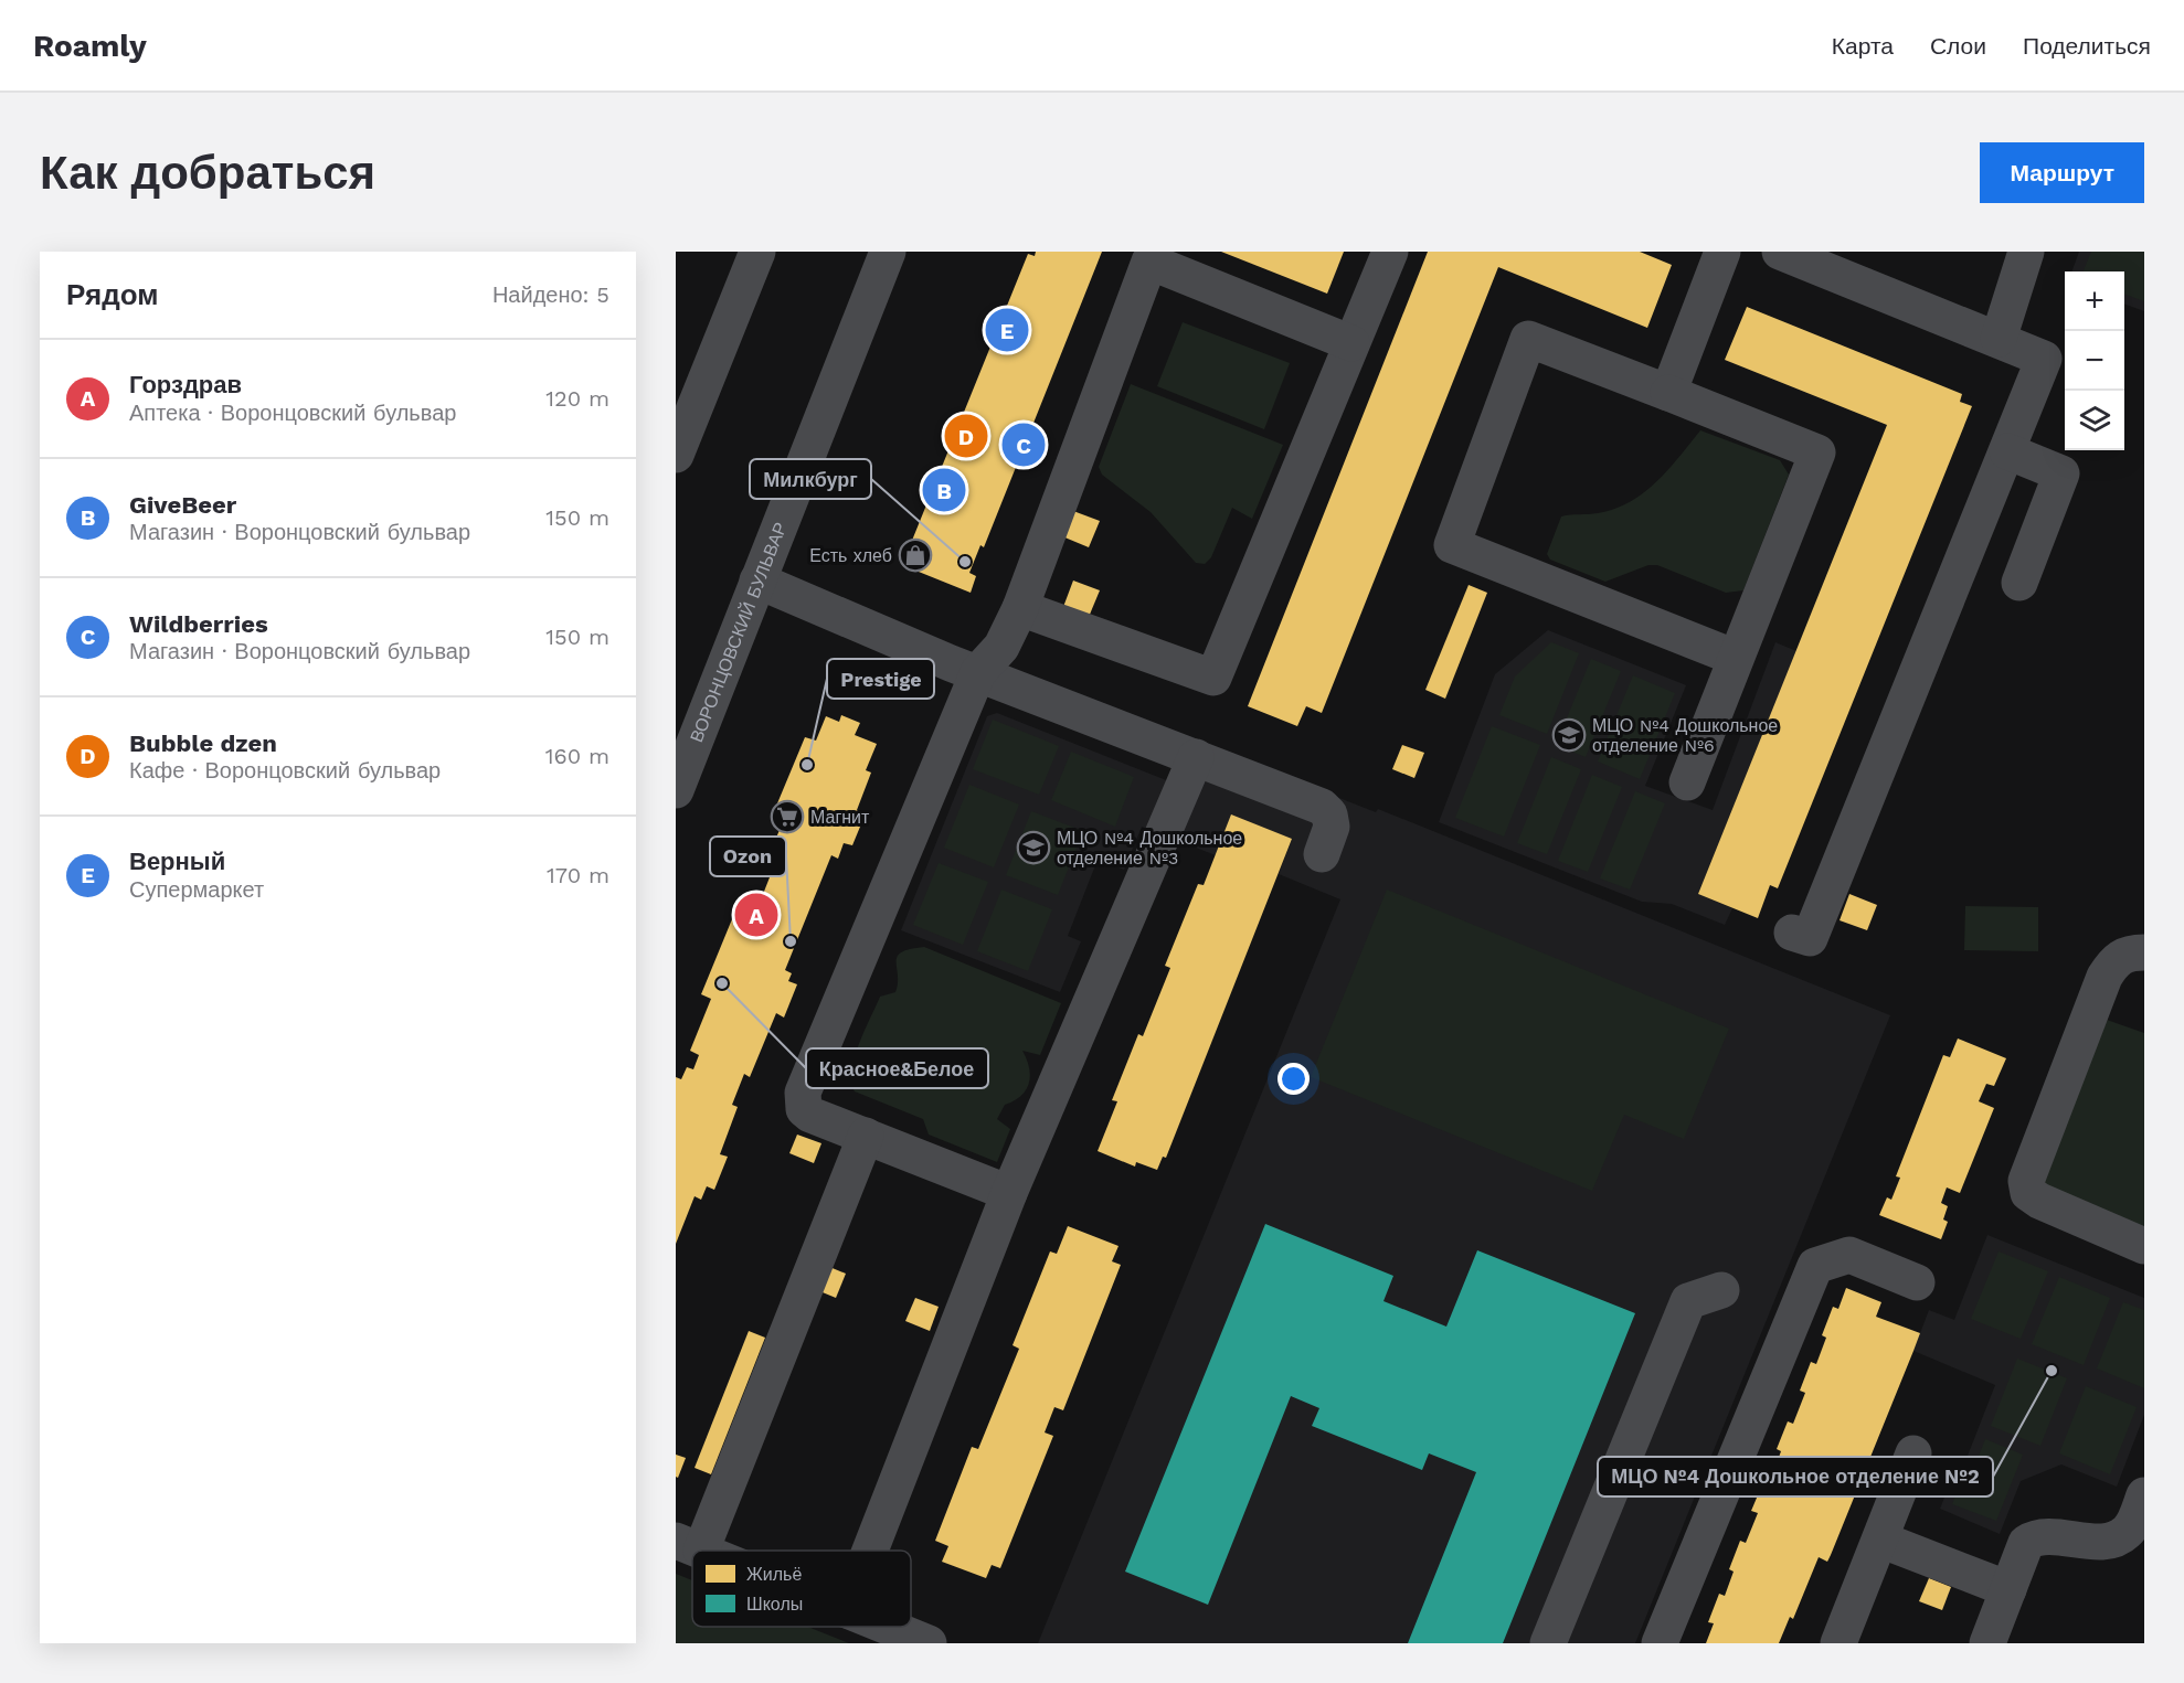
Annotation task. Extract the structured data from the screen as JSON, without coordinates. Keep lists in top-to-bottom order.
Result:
{
  "streets": {
    "street": ["ВОРОНЦОВСКИЙ БУЛЬВАР"]
  },
  "places": {
    "shop": ["Есть хлеб"],
    "other": [
      "Милкбург",
      "Prestige",
      "Ozon",
      "Красное&Белое",
      "МЦО №4 Дошкольное отделение №2"
    ],
    "school or university": ["МЦО №4 Дошкольное отделение №6", "МЦО №4 Дошкольное отделение №3"],
    "supermarket": ["Магнит"]
  },
  "legend": ["Жильё", "Школы"],
  "page": {
    "header": "Roamly",
    "nav": ["Карта", "Слои", "Поделиться"],
    "buttons": "Маршрут",
    "title": "Как добраться",
    "heading": ["Рядом", "Найдено: 5"],
    "map_buttons": ["+", "−"],
    "pins": [
      "E",
      "D",
      "C",
      "B",
      "A"
    ],
    "list": [
      {
        "mark": "A",
        "name": "Горздрав",
        "note": "Аптека · Воронцовский бульвар",
        "value": "120 m"
      },
      {
        "mark": "B",
        "name": "GiveBeer",
        "note": "Магазин · Воронцовский бульвар",
        "value": "150 m"
      },
      {
        "mark": "C",
        "name": "Wildberries",
        "note": "Магазин · Воронцовский бульвар",
        "value": "150 m"
      },
      {
        "mark": "D",
        "name": "Bubble dzen",
        "note": "Кафе · Воронцовский бульвар",
        "value": "160 m"
      },
      {
        "mark": "E",
        "name": "Верный",
        "note": "Супермаркет",
        "value": "170 m"
      }
    ]
  }
}
